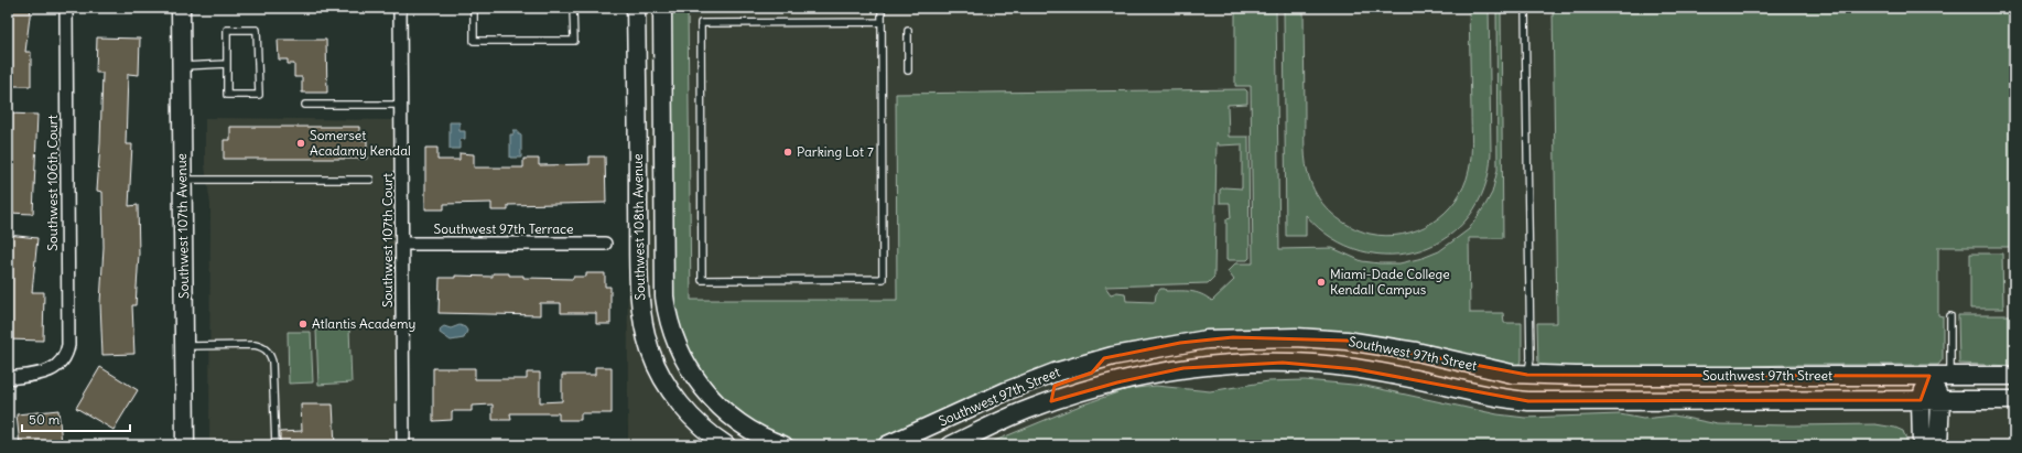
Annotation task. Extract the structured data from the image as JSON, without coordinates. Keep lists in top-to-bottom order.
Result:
{
  "streets": {
    "street": [
      "Southwest 106th Court",
      "Southwest 107th Avenue",
      "Southwest 108th Avenue",
      "Southwest 97th Terrace",
      "Southwest 107th Court",
      "Southwest 97th Street"
    ]
  },
  "crossings": [
    ["Southwest 97th Terrace", "Southwest 107th Court"]
  ],
  "places": [
    "Somerset Acadamy Kendal",
    "Parking Lot 7",
    "Miami-Dade College Kendall Campus",
    "Atlantis Academy"
  ],
  "scale_bar": "50 m"
}
